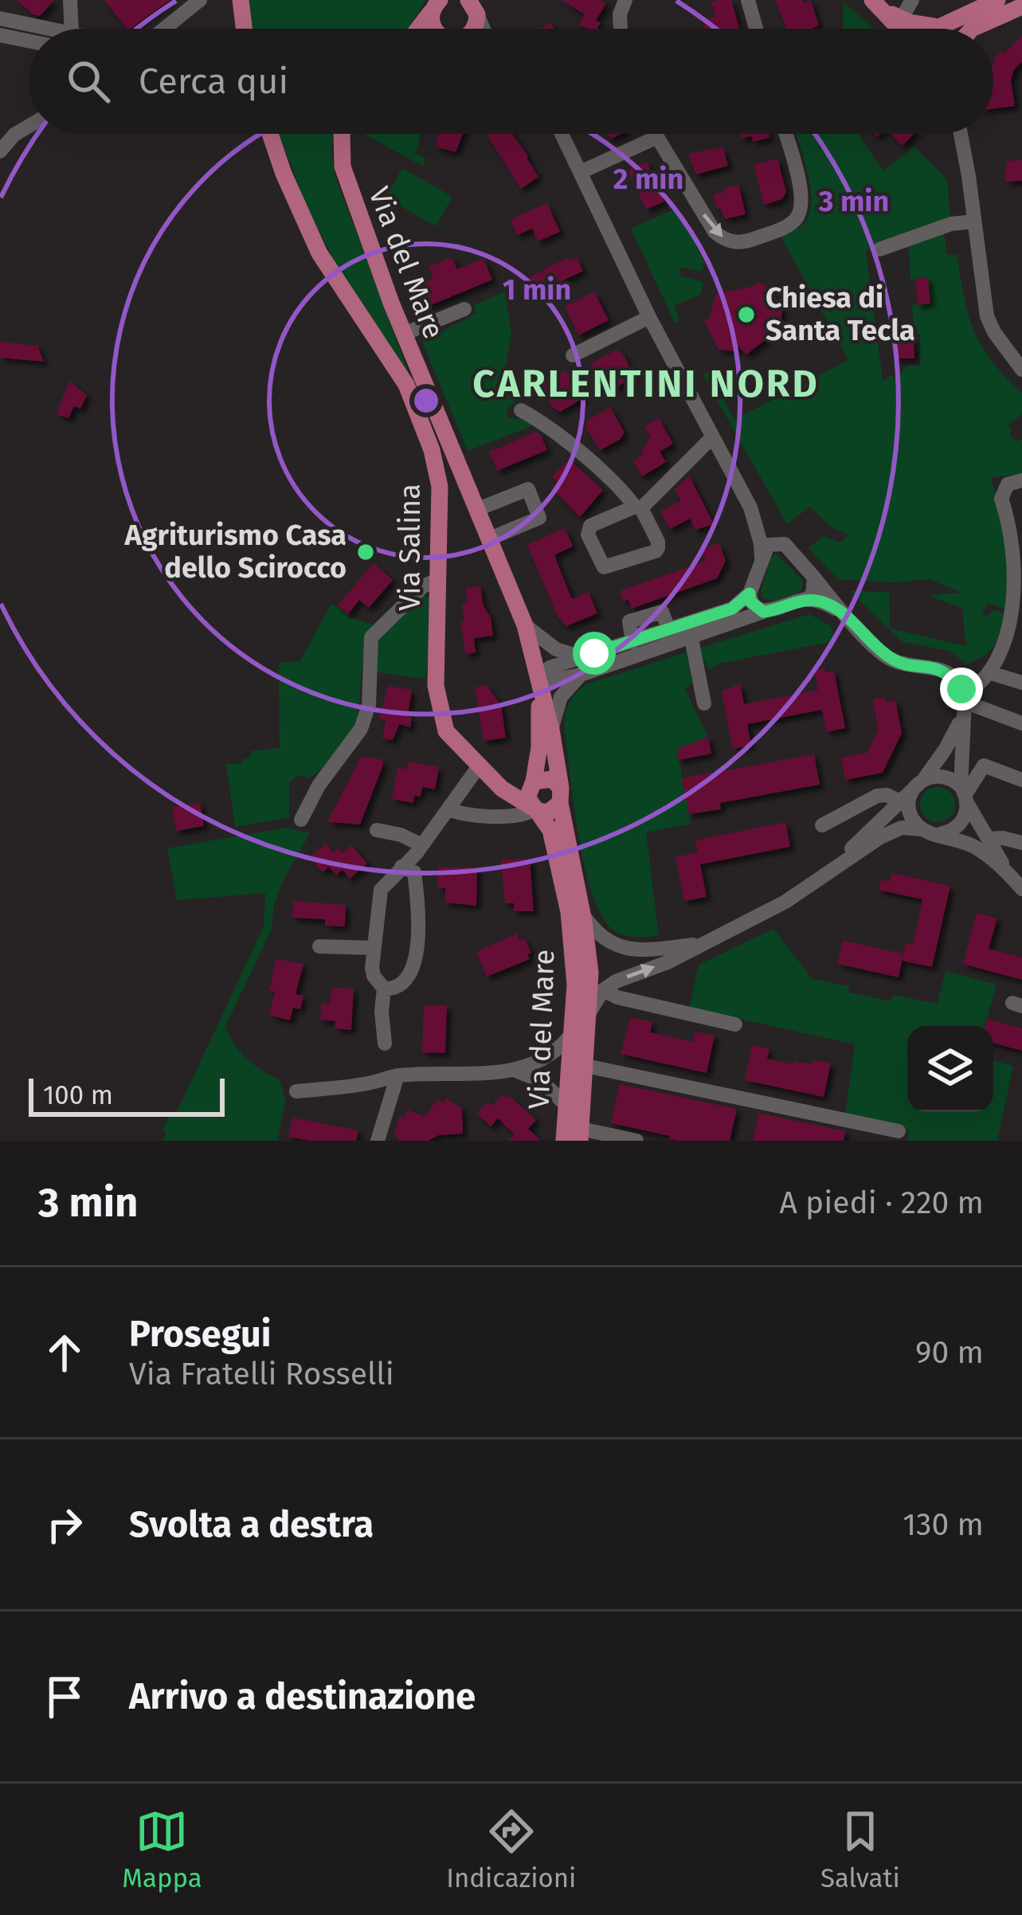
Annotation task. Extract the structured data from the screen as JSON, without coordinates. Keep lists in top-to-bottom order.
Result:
{
  "streets": {
    "main road": ["Via del Mare", "Via Salina"]
  },
  "crossings": [
    ["Via del Mare", "Via Salina"]
  ],
  "districts": ["CARLENTINI NORD"],
  "places": ["Chiesa di Santa Tecla", "Agriturismo Casa dello Scirocco"],
  "scale_bar": "100 m",
  "page": {
    "search": "Cerca qui",
    "scale": "100 m",
    "heading": ["3 min", "A piedi · 220 m"],
    "list": [
      ["Prosegui", "Via Fratelli Rosselli", "90 m"],
      ["Svolta a destra", "130 m"],
      "Arrivo a destinazione"
    ],
    "nav": ["Mappa", "Indicazioni", "Salvati"]
  },
  "rings": ["2 min", "3 min", "1 min"]
}
